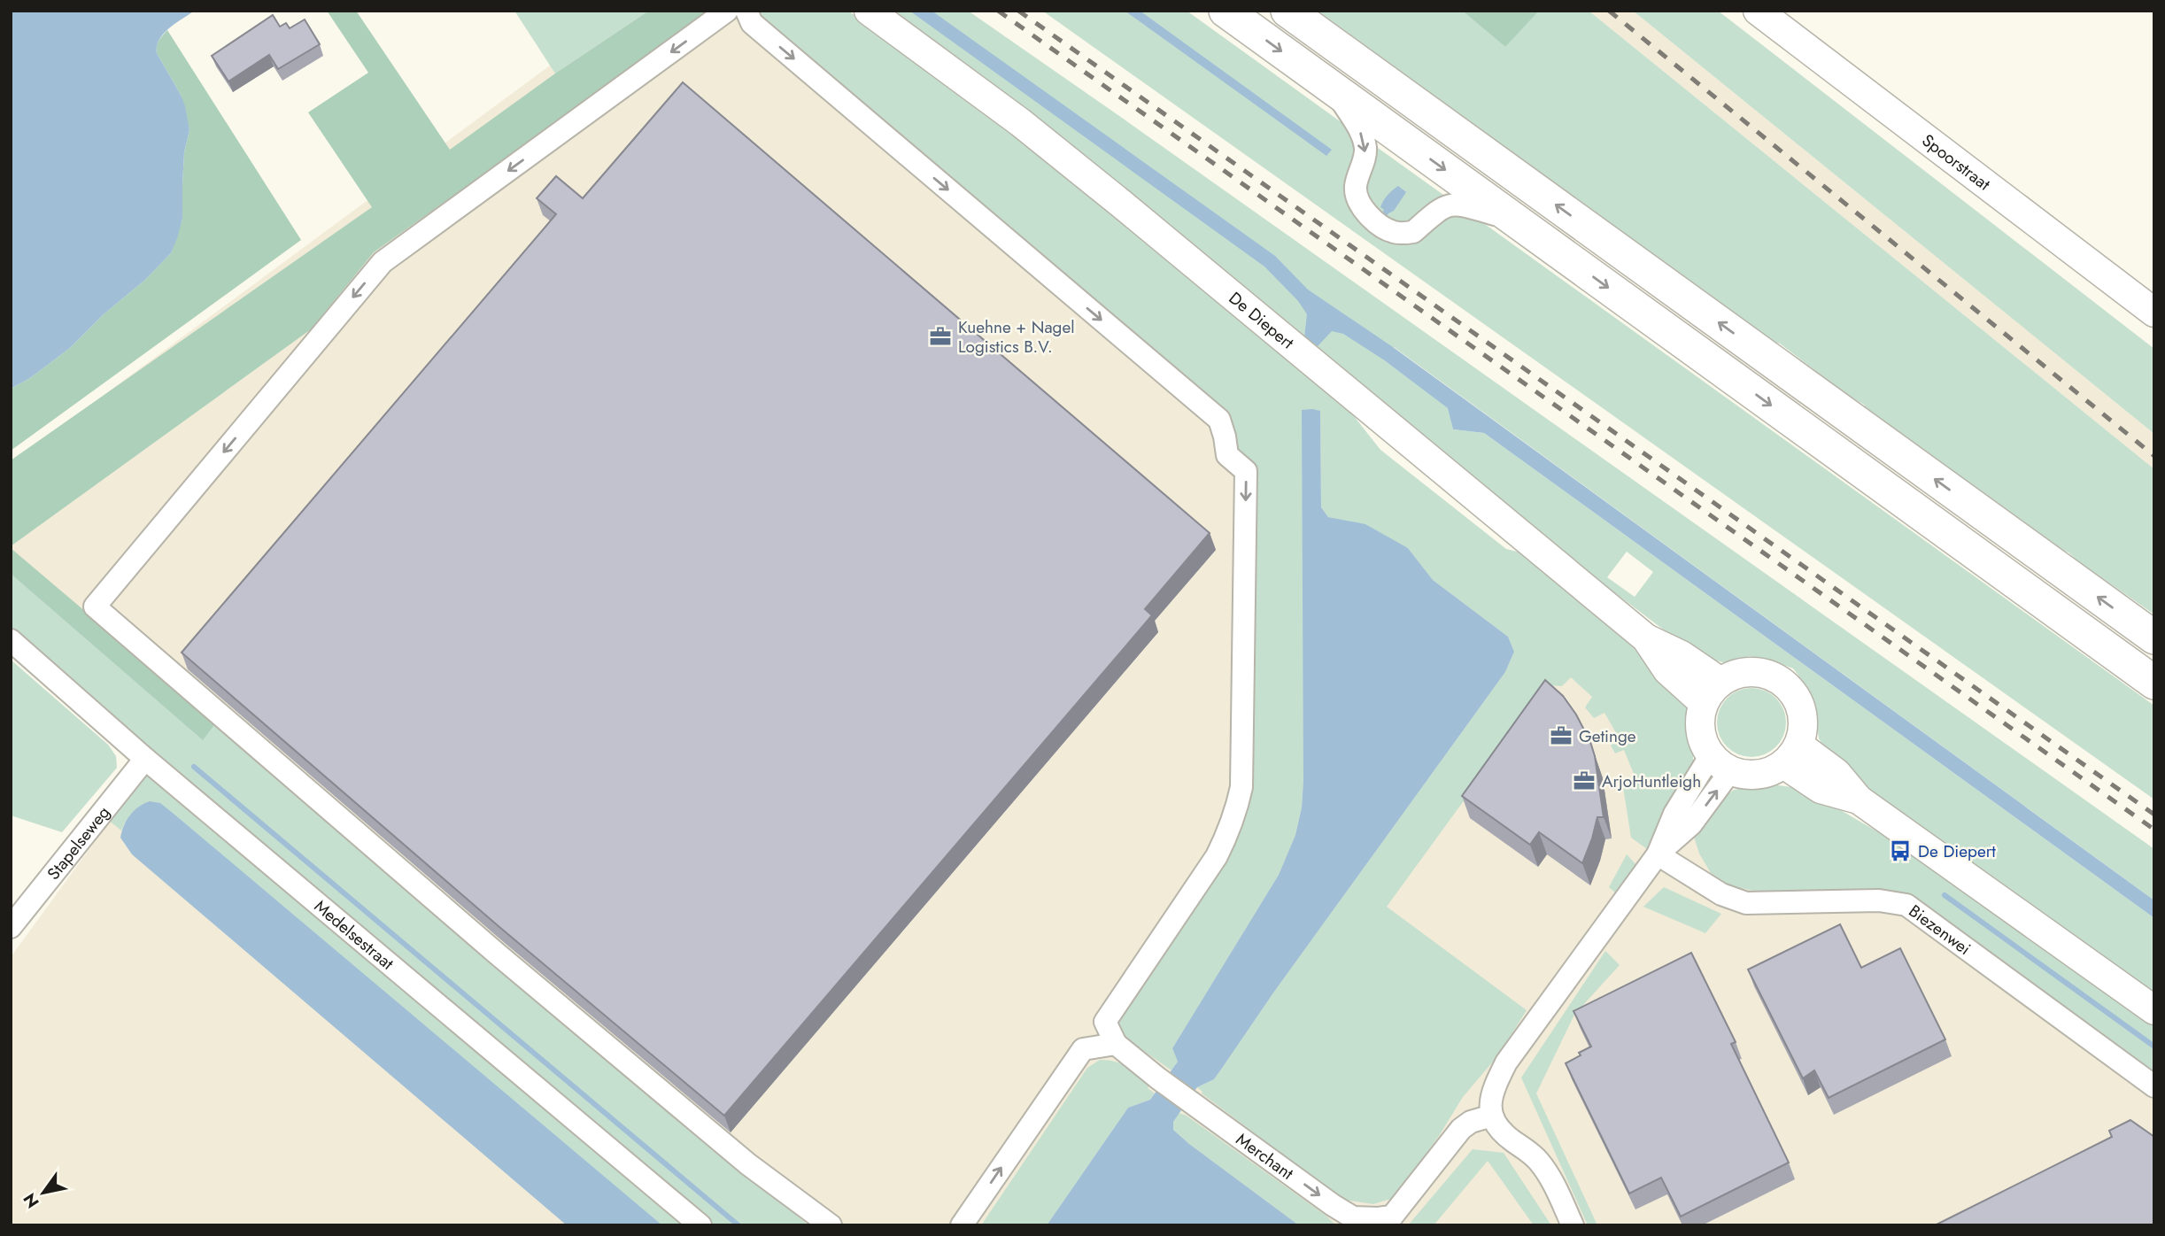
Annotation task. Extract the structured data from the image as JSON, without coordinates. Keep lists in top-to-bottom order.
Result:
{
  "streets": {
    "main road": ["Spoorstraat", "De Diepert"],
    "street": [
      "Stapelseweg",
      "Biezenwei",
      "Medelsestraat",
      "Merchant"
    ]
  },
  "crossings": [
    ["Stapelseweg", "Medelsestraat"]
  ],
  "one_way": ["Merchant"],
  "places": {
    "office": ["Kuehne + Nagel Logistics B.V.", "Getinge", "ArjoHuntleigh"],
    "bus stop": ["De Diepert"]
  },
  "north": "bottom left"
}
